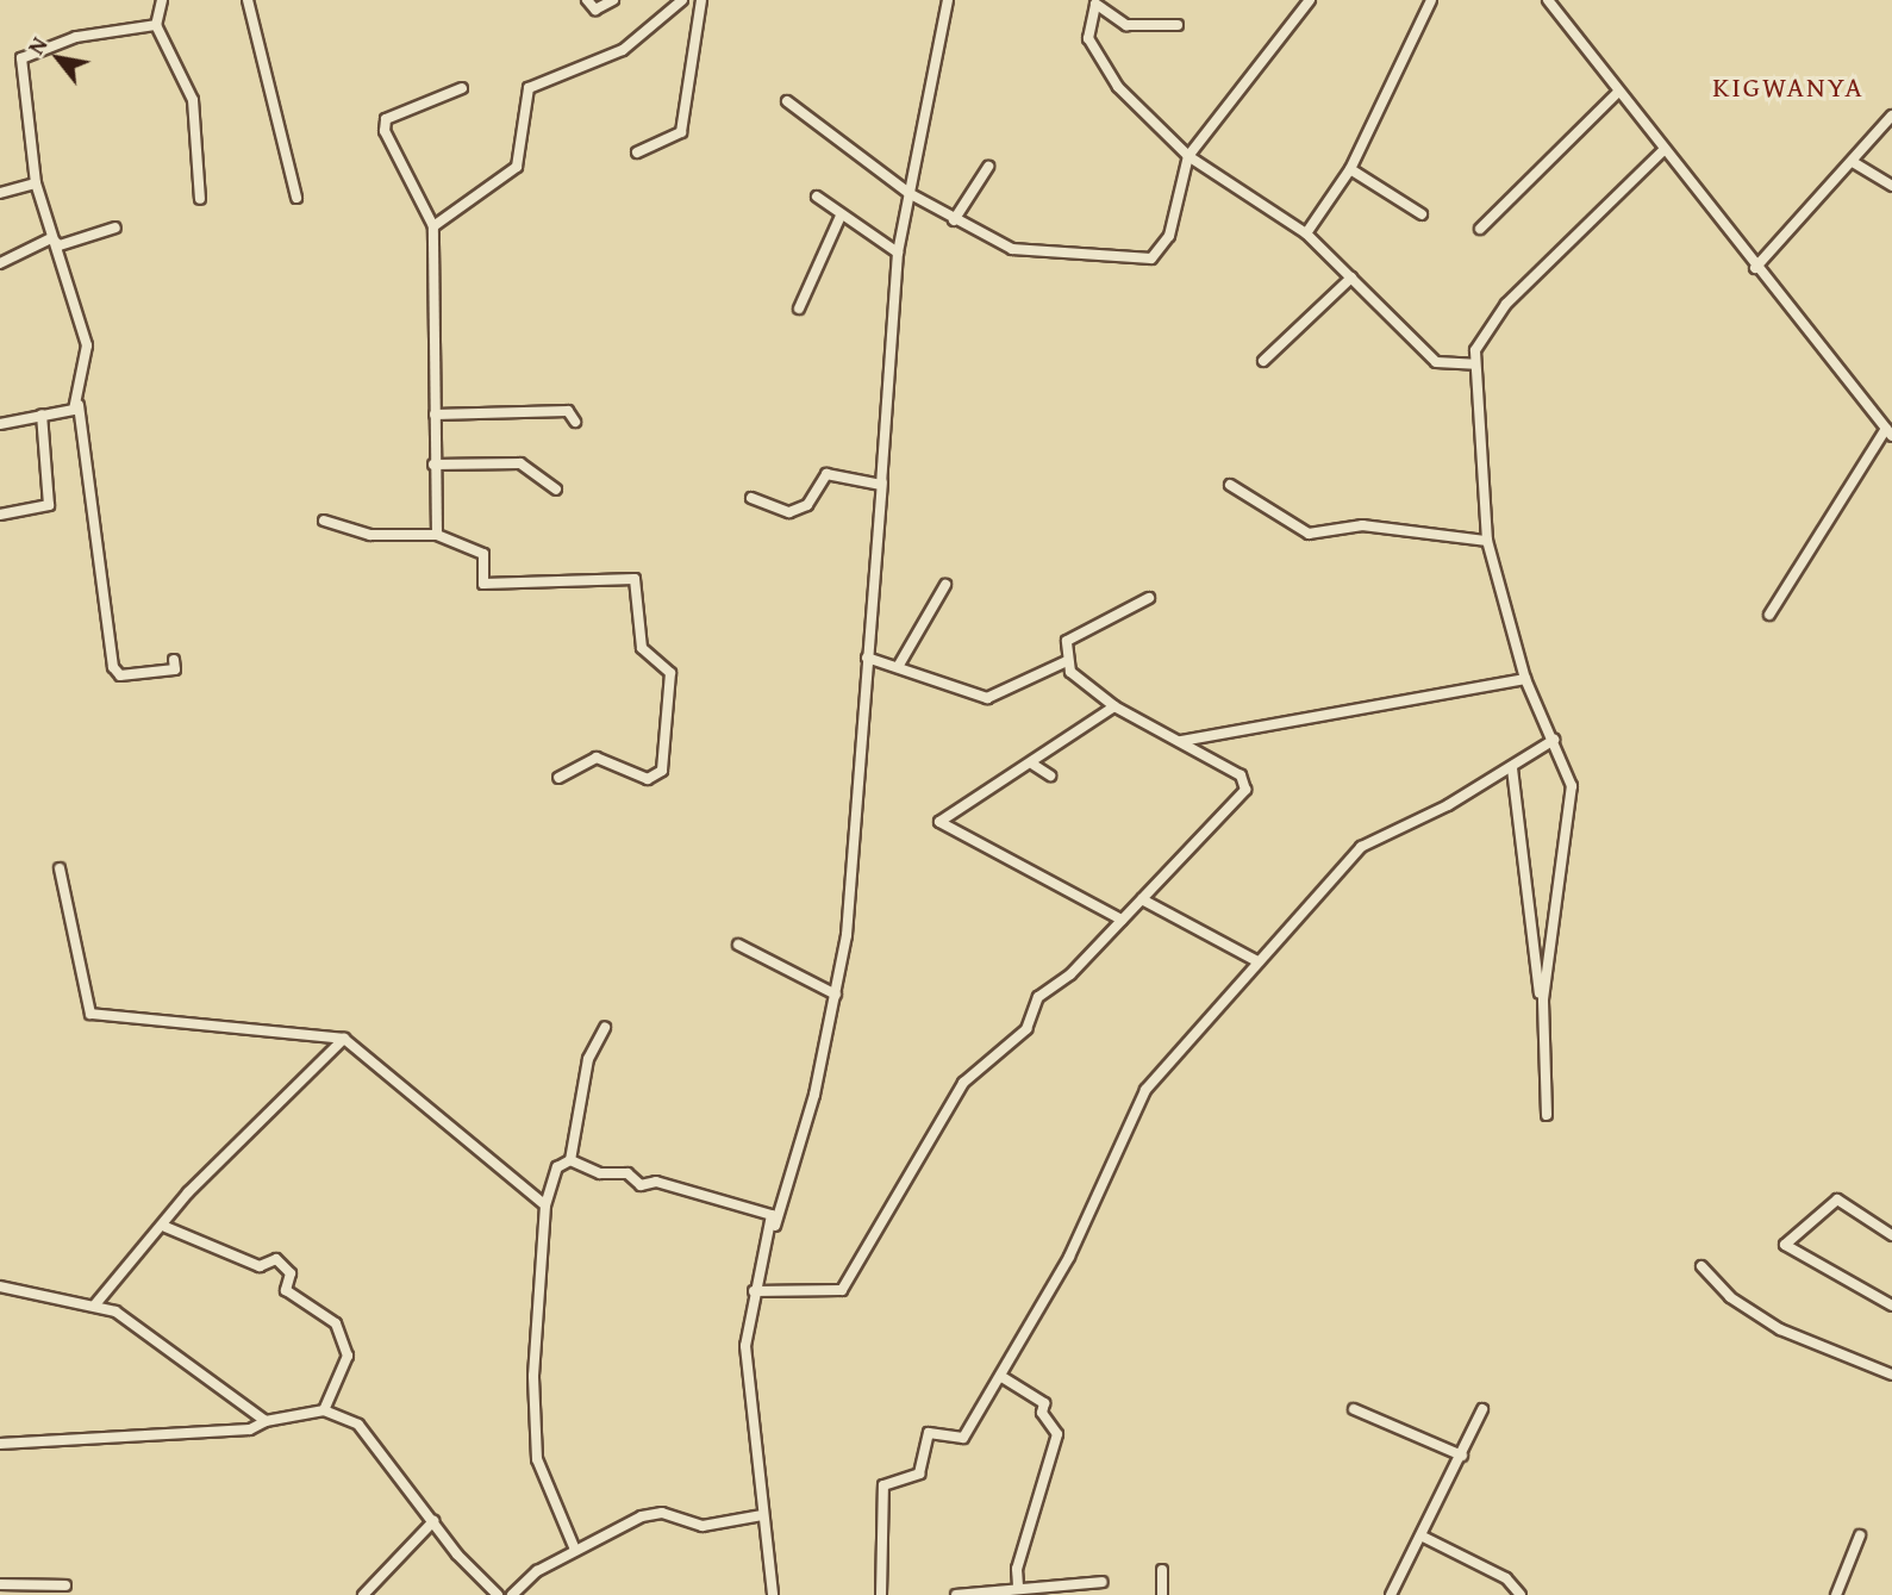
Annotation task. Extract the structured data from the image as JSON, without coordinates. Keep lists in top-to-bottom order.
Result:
{
  "districts": ["KIGWANYA"],
  "north": "top left"
}
